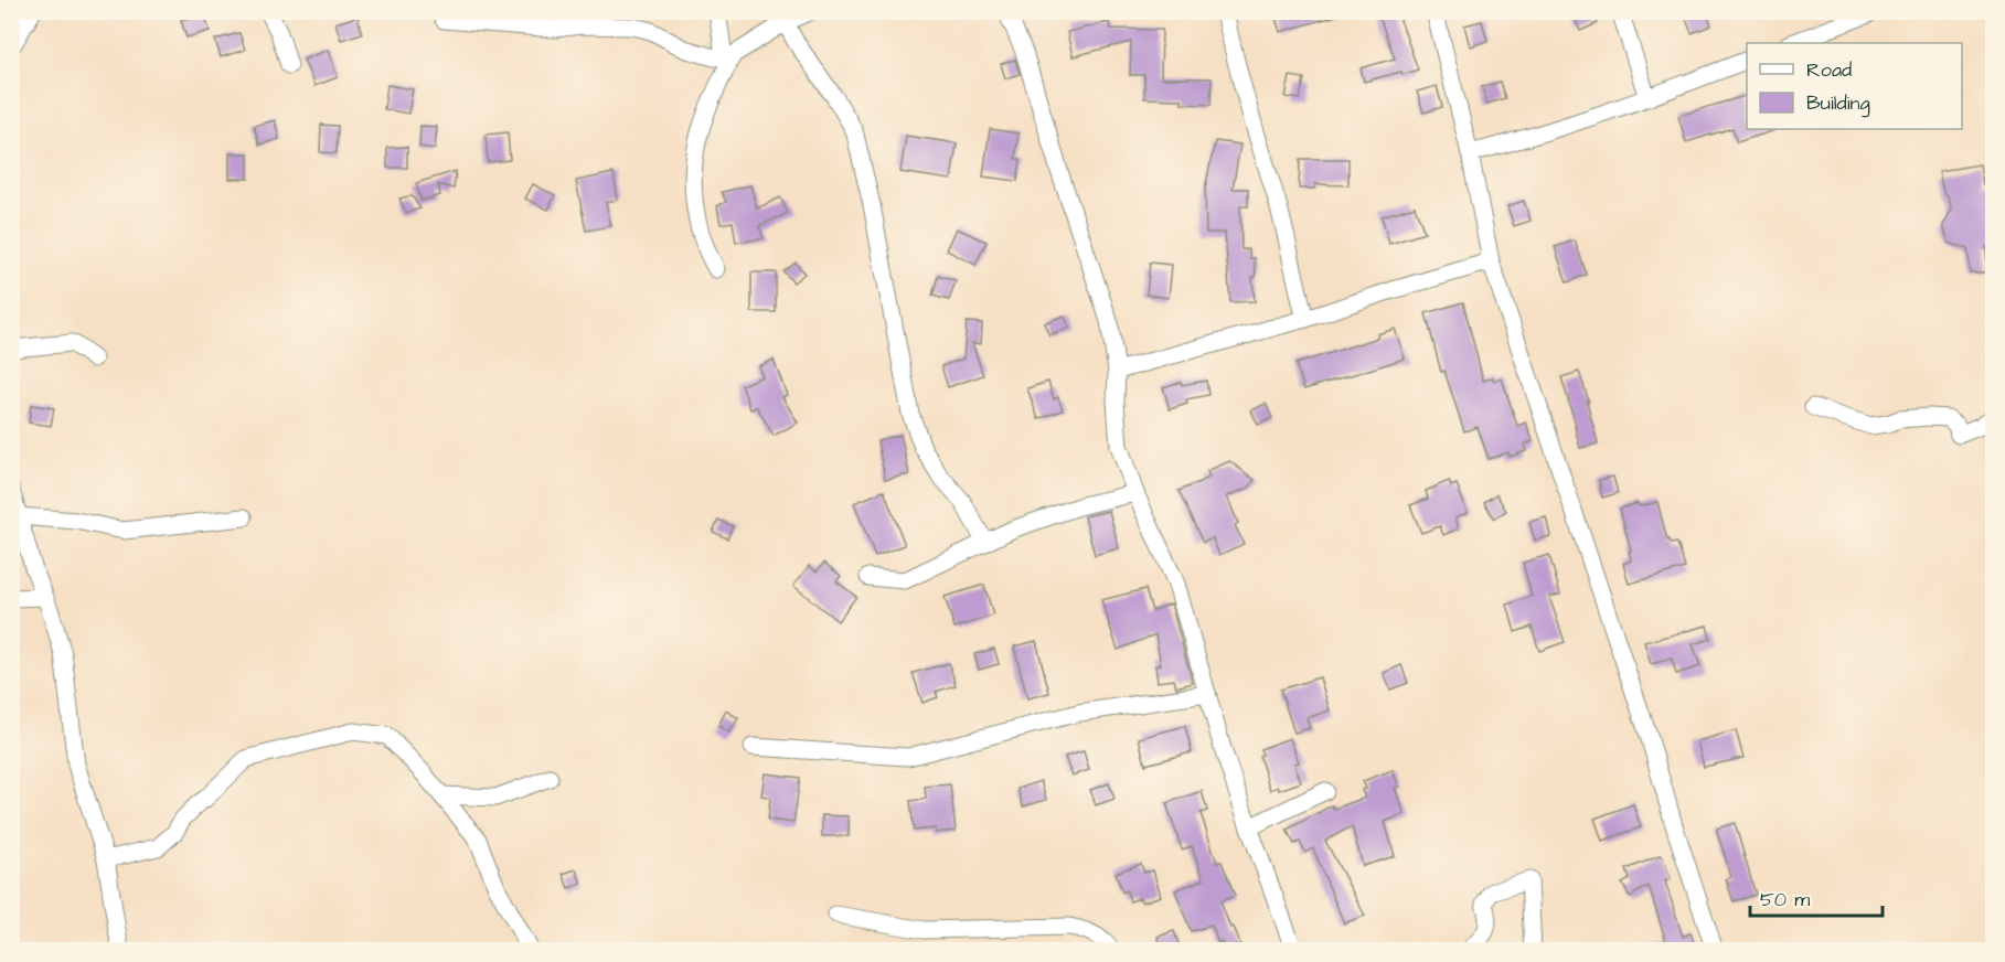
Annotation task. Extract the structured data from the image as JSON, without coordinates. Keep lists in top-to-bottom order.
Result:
{
  "legend": ["Road", "Building"],
  "scale_bar": "50 m"
}
